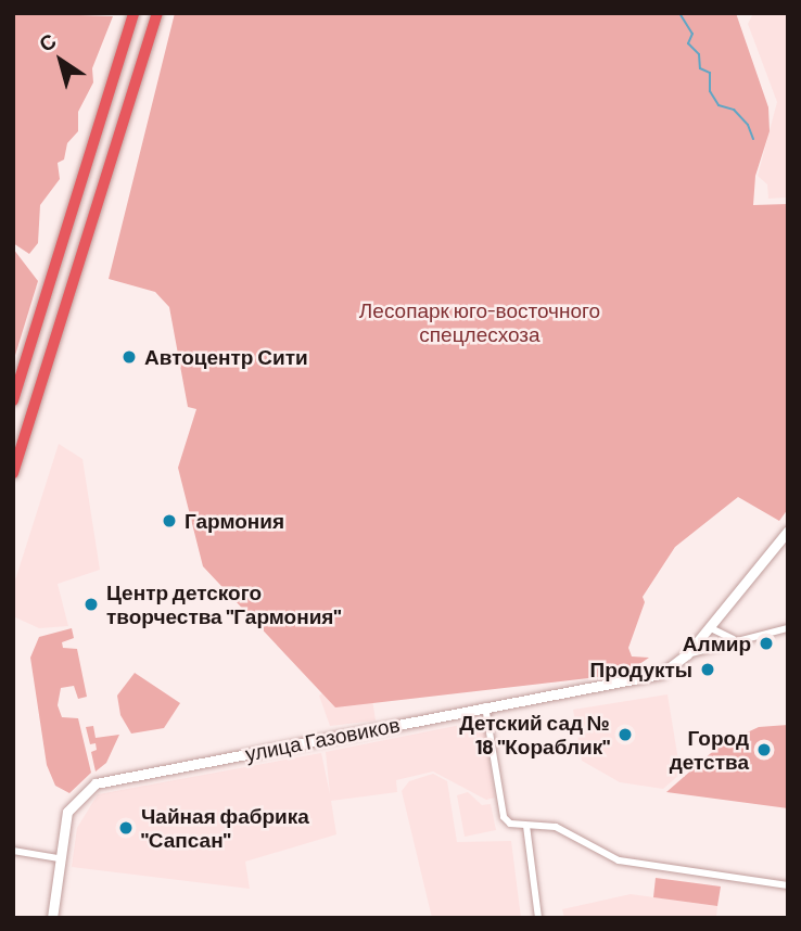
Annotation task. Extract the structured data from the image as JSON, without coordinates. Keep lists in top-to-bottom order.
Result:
{
  "streets": {
    "street": ["улица Газовиков"]
  },
  "parks": ["Лесопарк юго-восточного спецлесхоза"],
  "places": [
    "Автоцентр Сити",
    "Гармония",
    "Центр детского творчества \"Гармония\"",
    "Алмир",
    "Продукты",
    "Детский сад № 18 \"Кораблик\"",
    "Город детства",
    "Чайная фабрика \"Сапсан\""
  ],
  "north": "top left"
}
